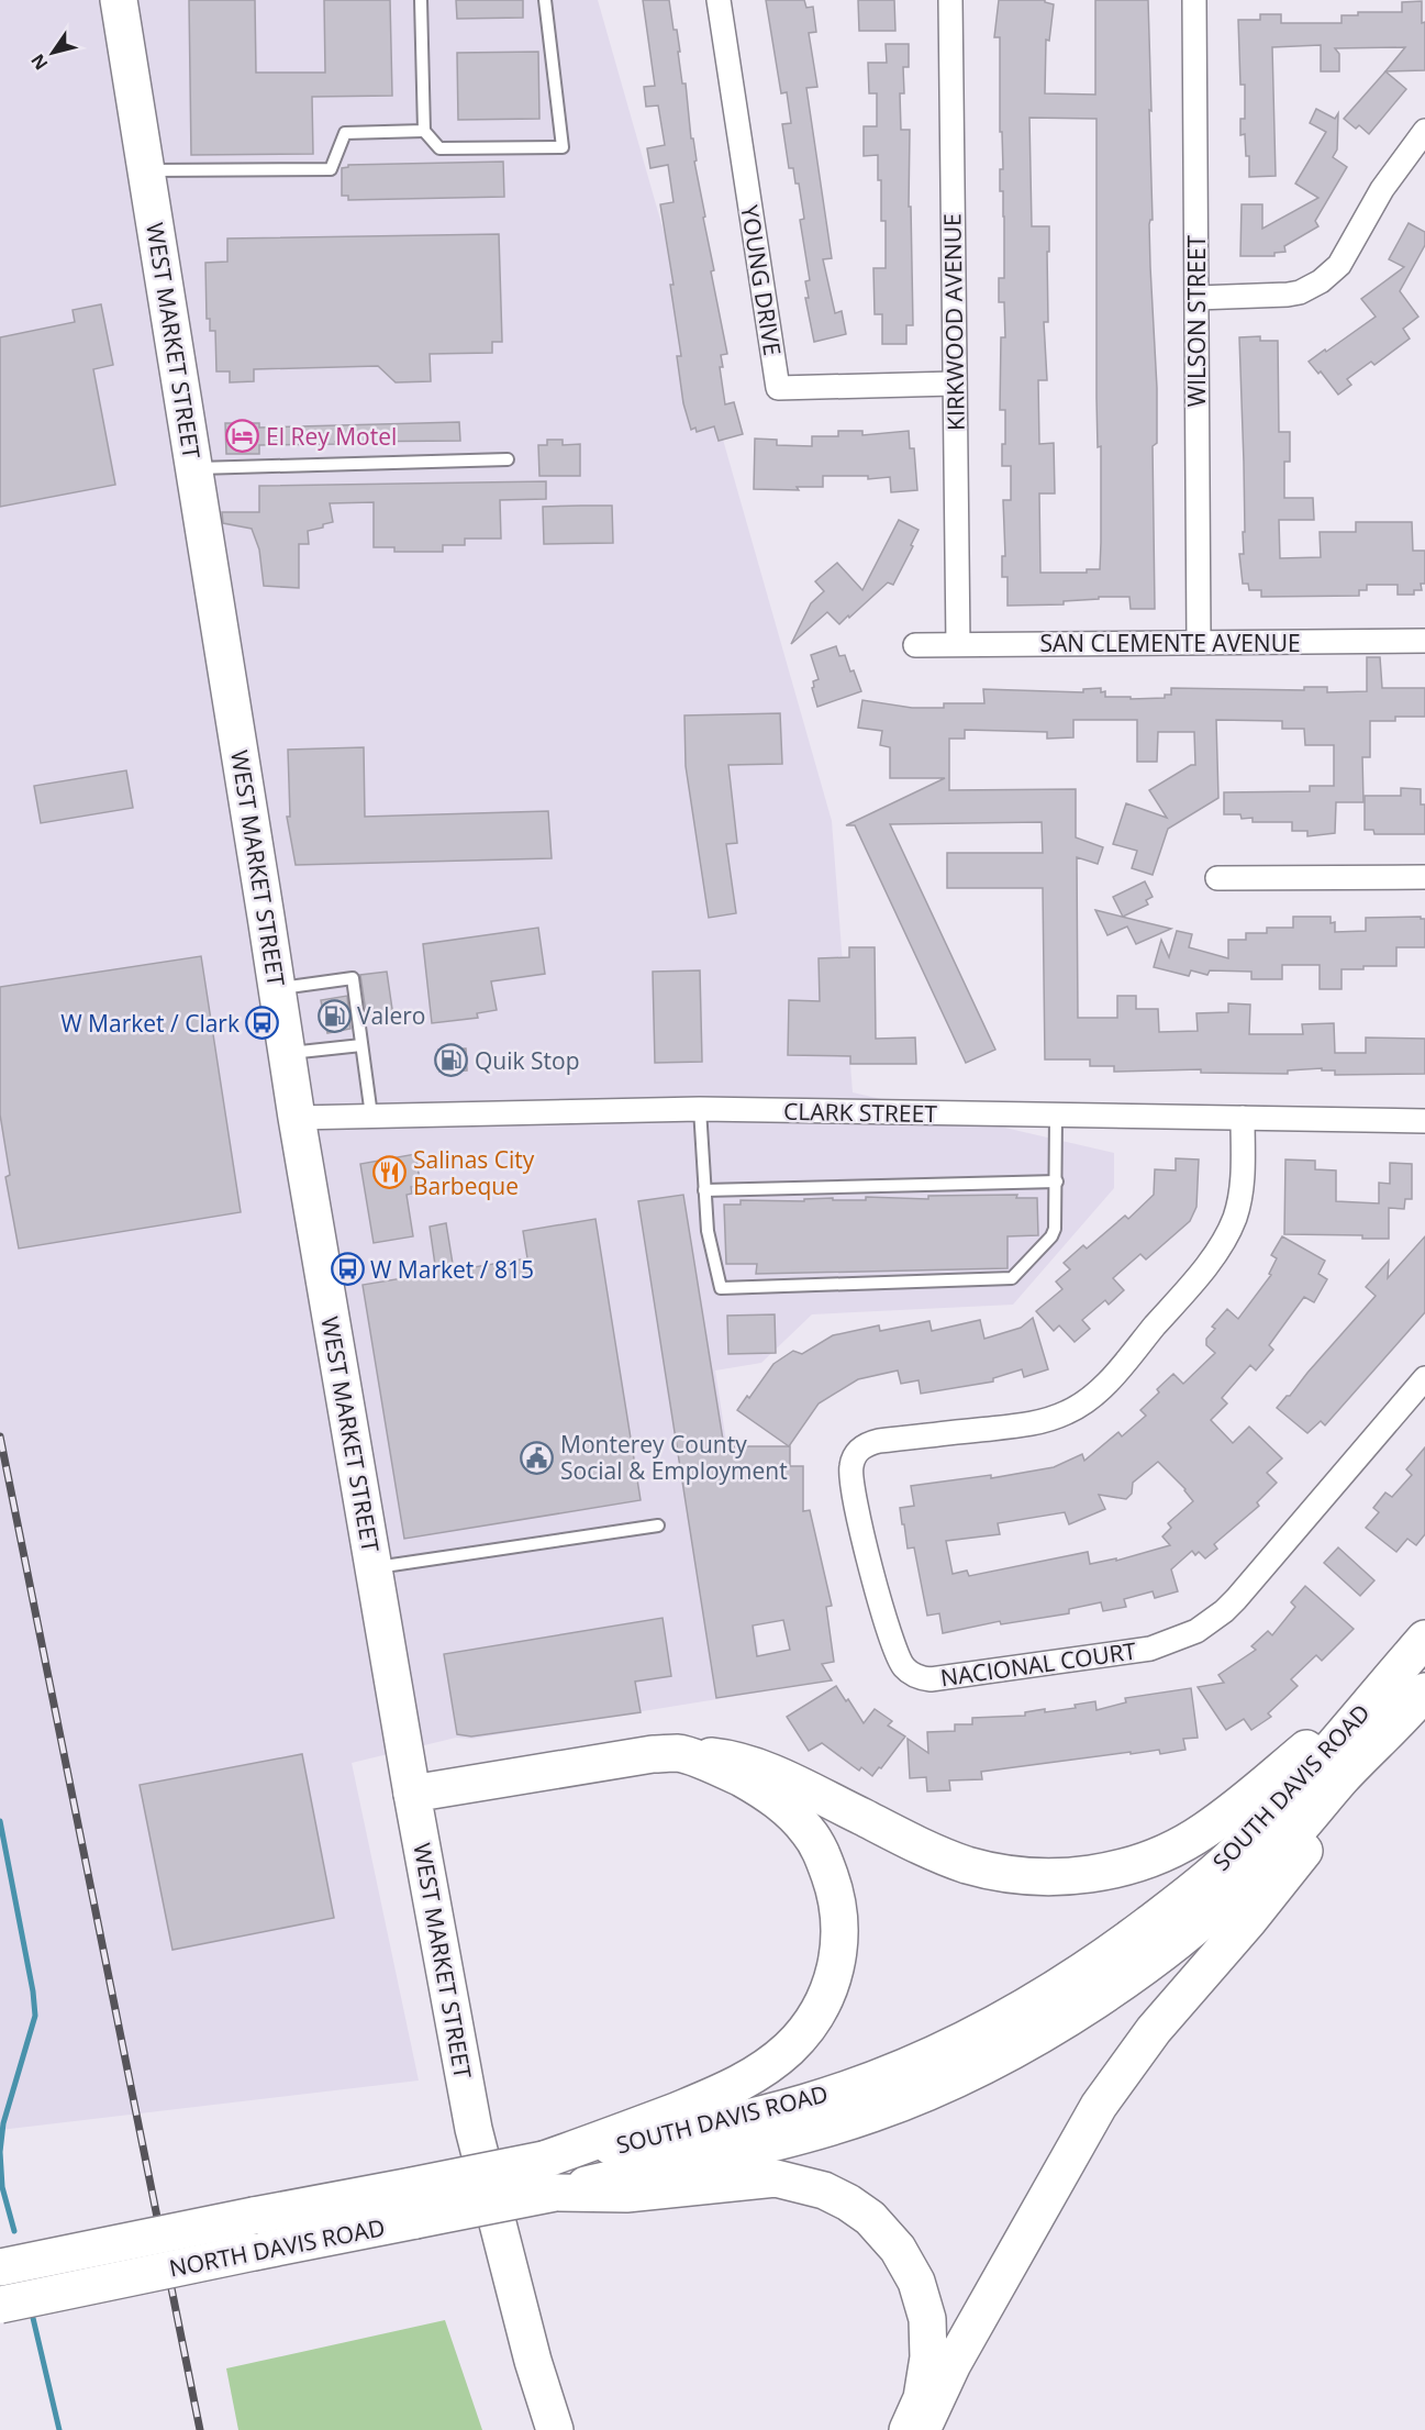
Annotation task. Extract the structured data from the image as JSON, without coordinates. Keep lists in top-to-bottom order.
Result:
{
  "streets": {
    "main road": ["WEST MARKET STREET", "SOUTH DAVIS ROAD", "NORTH DAVIS ROAD"],
    "street": [
      "YOUNG DRIVE",
      "WILSON STREET",
      "KIRKWOOD AVENUE",
      "SAN CLEMENTE AVENUE",
      "CLARK STREET",
      "NACIONAL COURT"
    ]
  },
  "crossings": [
    ["YOUNG DRIVE", "KIRKWOOD AVENUE"],
    ["WILSON STREET", "SAN CLEMENTE AVENUE"],
    ["KIRKWOOD AVENUE", "SAN CLEMENTE AVENUE"],
    ["WEST MARKET STREET", "CLARK STREET"],
    ["CLARK STREET", "NACIONAL COURT"],
    ["SOUTH DAVIS ROAD", "NORTH DAVIS ROAD"]
  ],
  "places": {
    "hotel": ["El Rey Motel"],
    "fuel station": ["Valero", "Quik Stop"],
    "bus stop": ["W Market / Clark", "W Market / 815"],
    "restaurant": ["Salinas City Barbeque"],
    "public building": ["Monterey County Social & Employment"]
  },
  "north": "bottom left"
}
